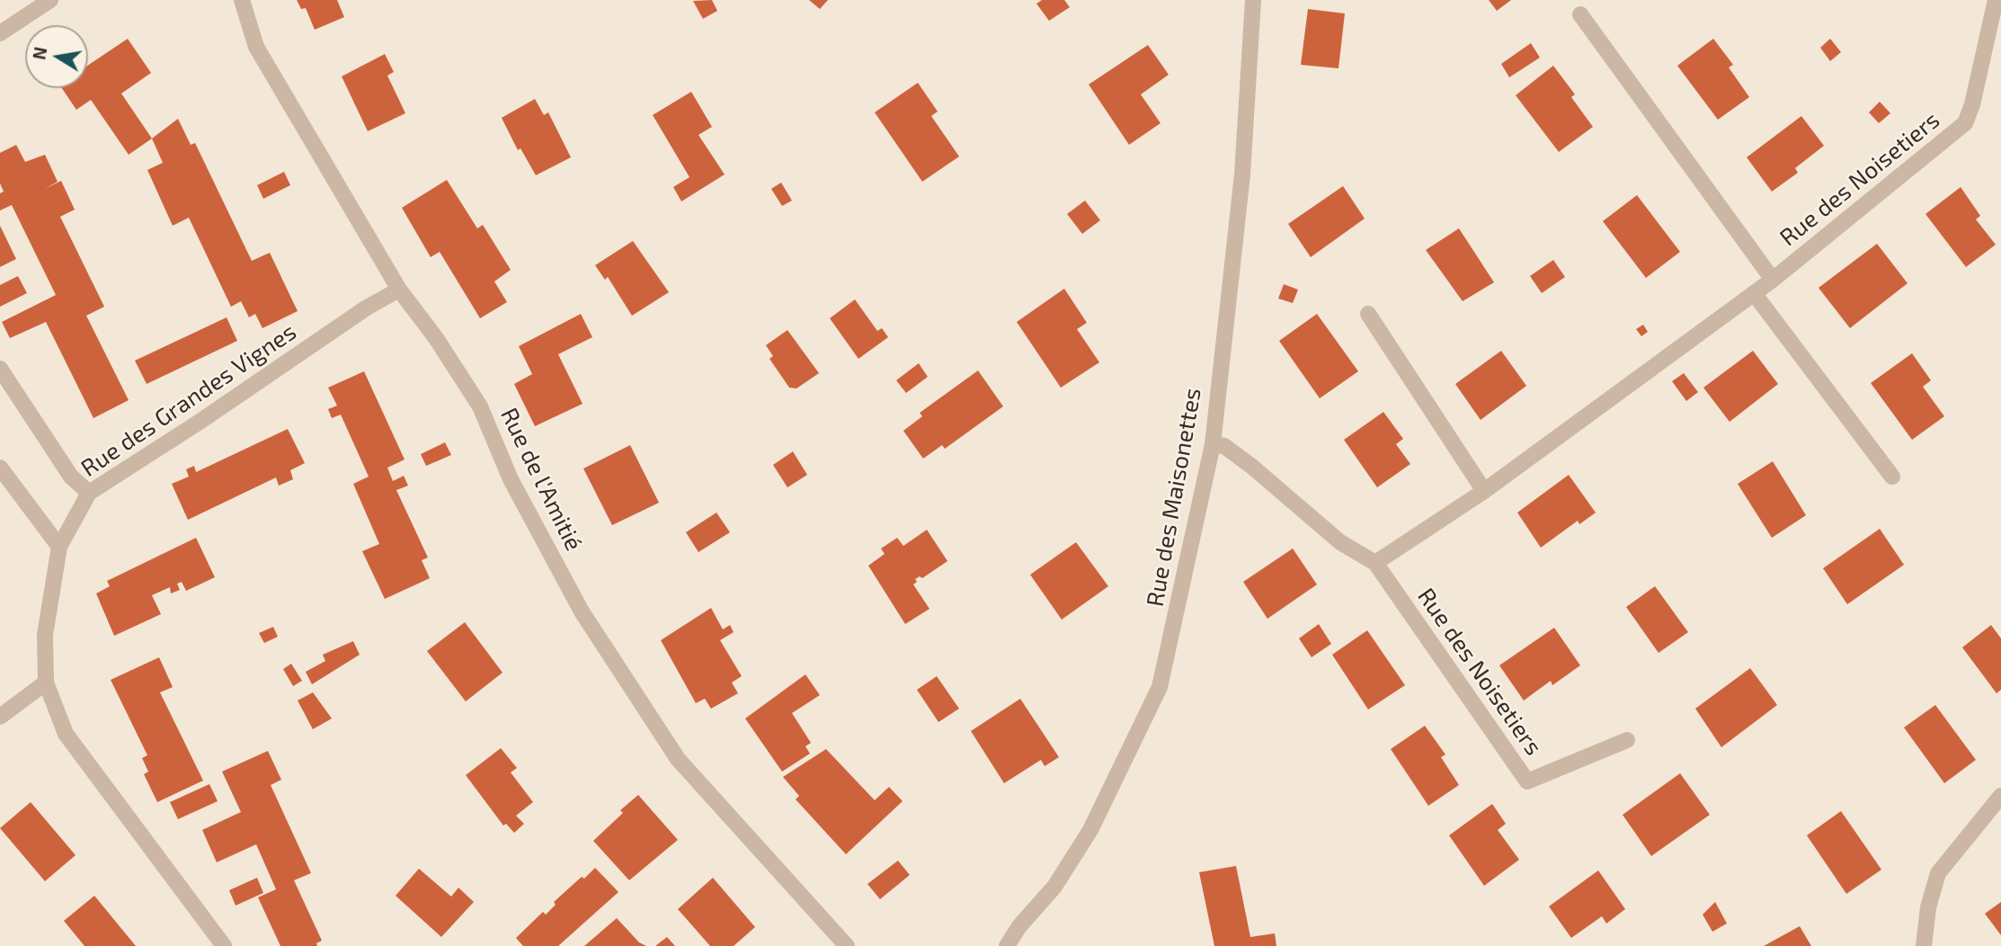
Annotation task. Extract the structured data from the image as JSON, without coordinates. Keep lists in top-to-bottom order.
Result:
{
  "streets": {
    "street": [
      "Rue des Noisetiers",
      "Rue des Grandes Vignes",
      "Rue de l'Amitié",
      "Rue des Maisonettes"
    ]
  },
  "crossings": [
    ["Rue des Noisetiers", "Rue des Maisonettes"],
    ["Rue des Grandes Vignes", "Rue de l'Amitié"]
  ],
  "north": "left"
}
